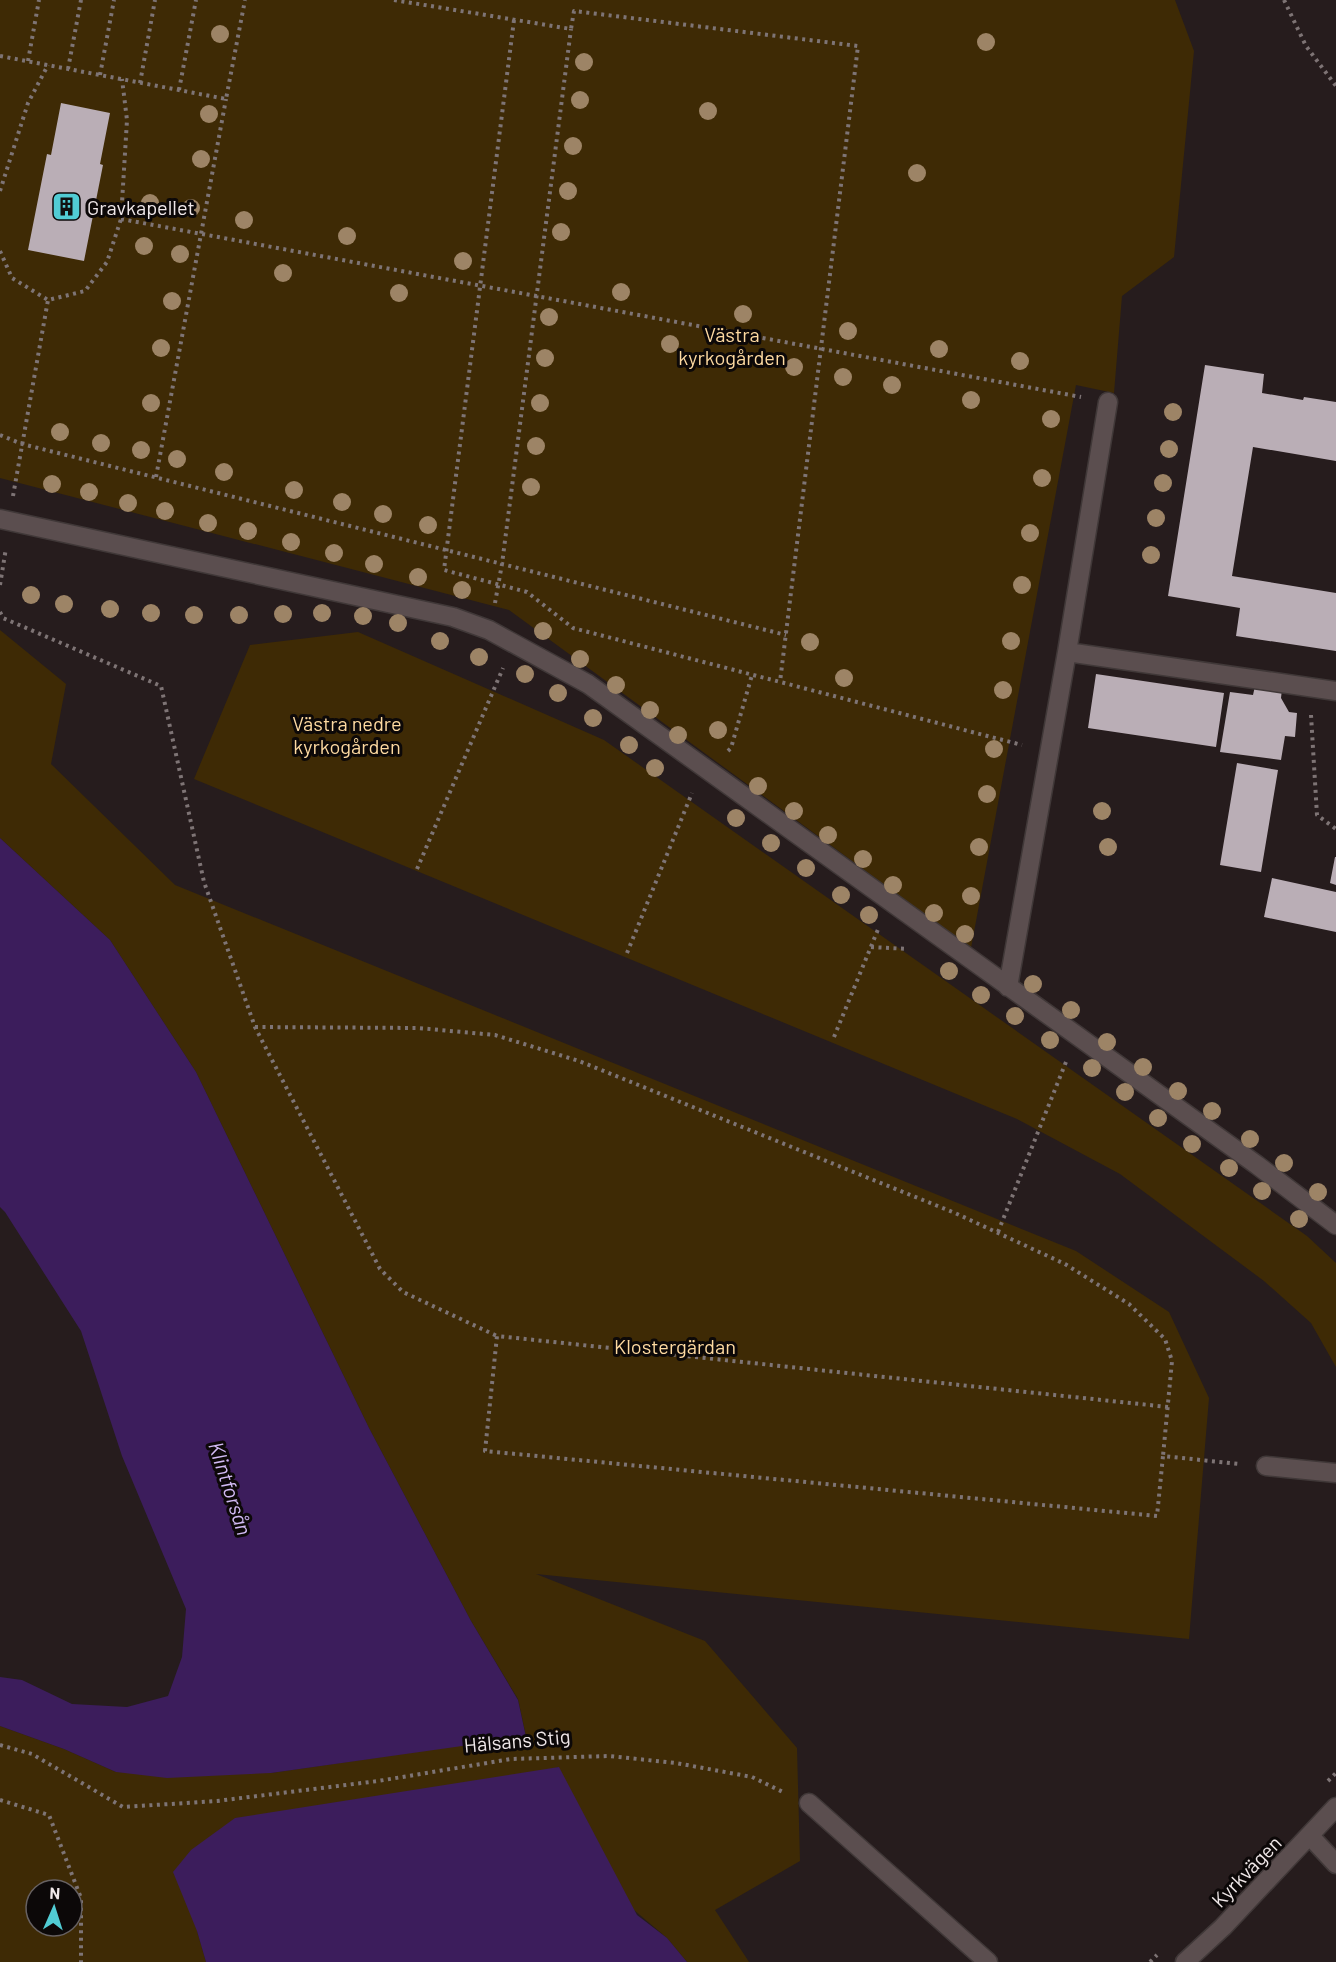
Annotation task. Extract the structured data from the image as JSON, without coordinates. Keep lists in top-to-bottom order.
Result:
{
  "streets": {
    "street": ["Kyrkvägen"],
    "path": ["Hälsans Stig"]
  },
  "water": ["Klintforsån"],
  "parks": ["Västra kyrkogården", "Västra nedre kyrkogården", "Klostergärdan"],
  "places": {
    "building": ["Gravkapellet"]
  },
  "north": "top"
}
